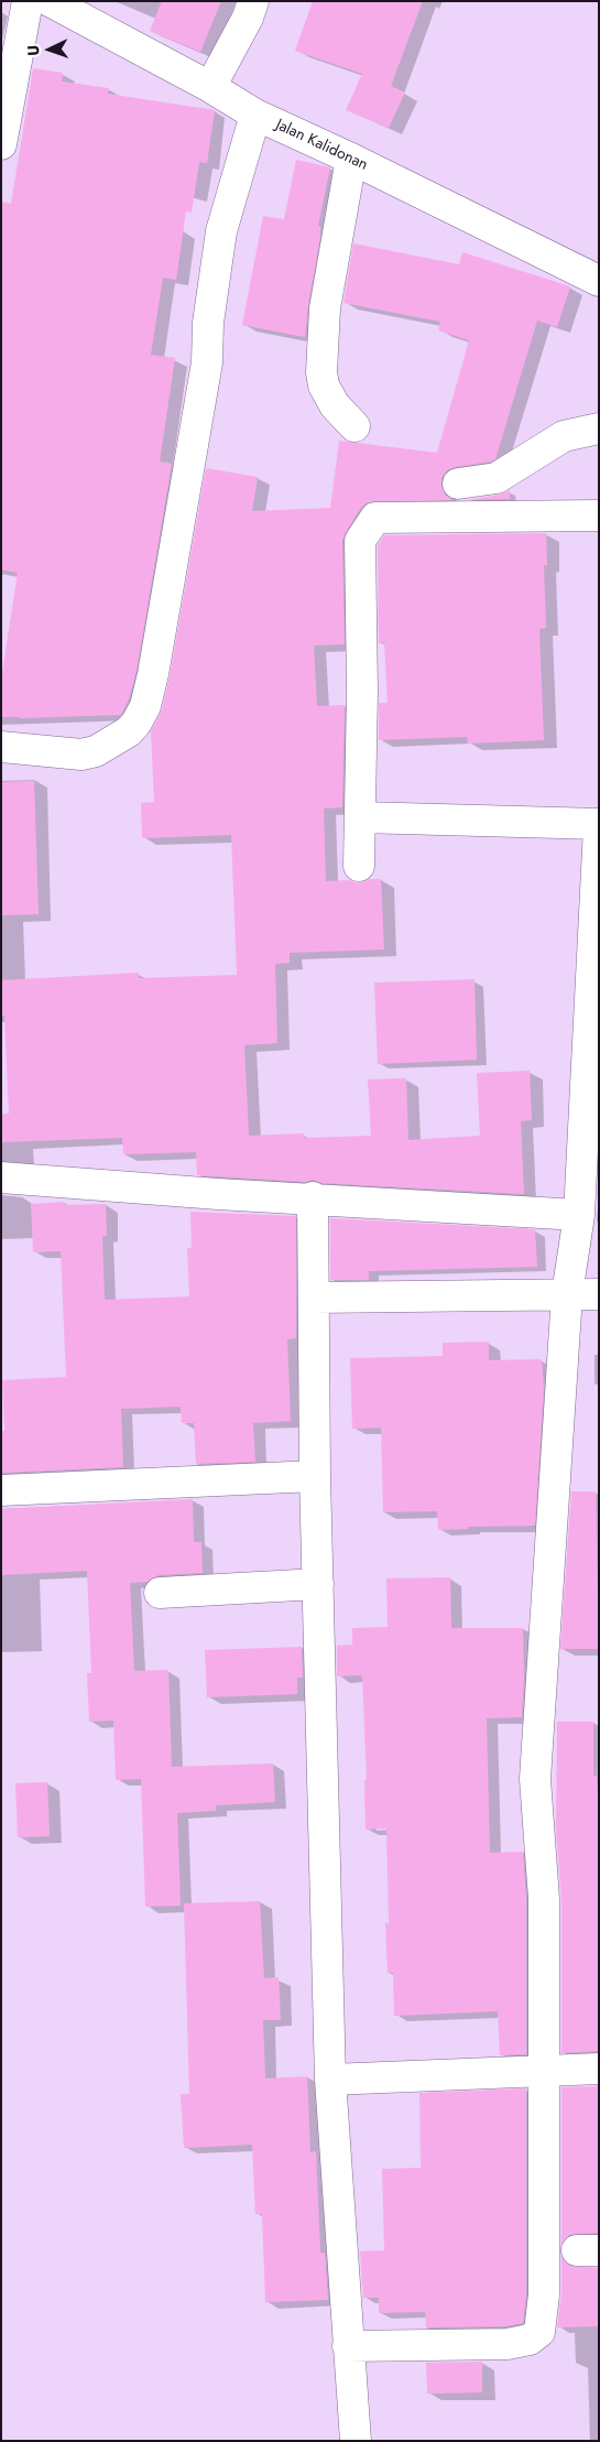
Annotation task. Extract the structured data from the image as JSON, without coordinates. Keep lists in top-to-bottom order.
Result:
{
  "streets": {
    "street": ["Jalan Kalidonan"]
  },
  "north": "left"
}
